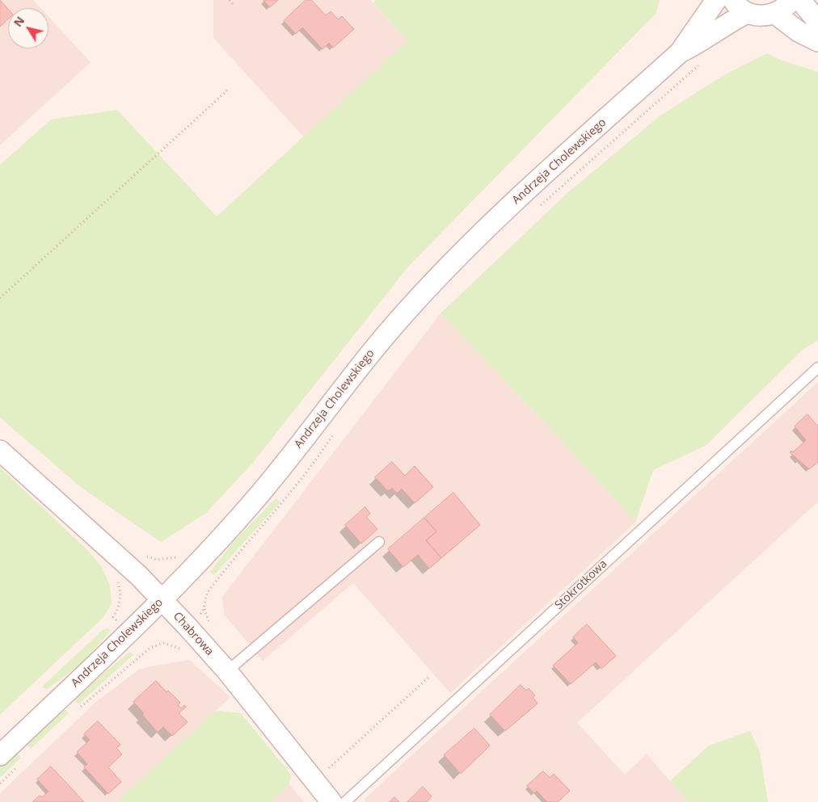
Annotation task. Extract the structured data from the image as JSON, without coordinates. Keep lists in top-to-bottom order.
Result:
{
  "streets": {
    "street": ["Andrzeja Cholewskiego", "Chabrowa"],
    "lane": ["Stokrotkowa"]
  },
  "crossings": [
    ["Andrzeja Cholewskiego", "Chabrowa"]
  ],
  "north": "top left"
}
